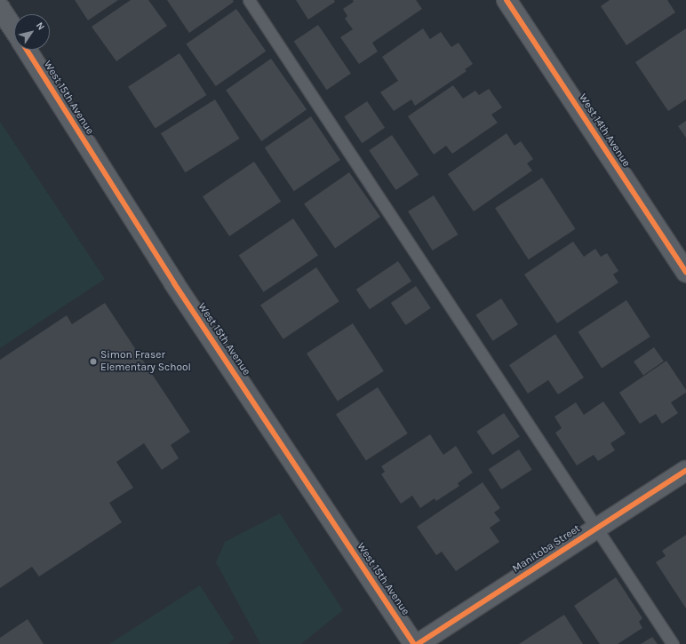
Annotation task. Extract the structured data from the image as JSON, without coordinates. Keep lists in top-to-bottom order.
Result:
{
  "streets": {
    "street": ["West 15th Avenue", "West 14th Avenue", "Manitoba Street"]
  },
  "places": ["Simon Fraser Elementary School"],
  "north": "top right"
}
